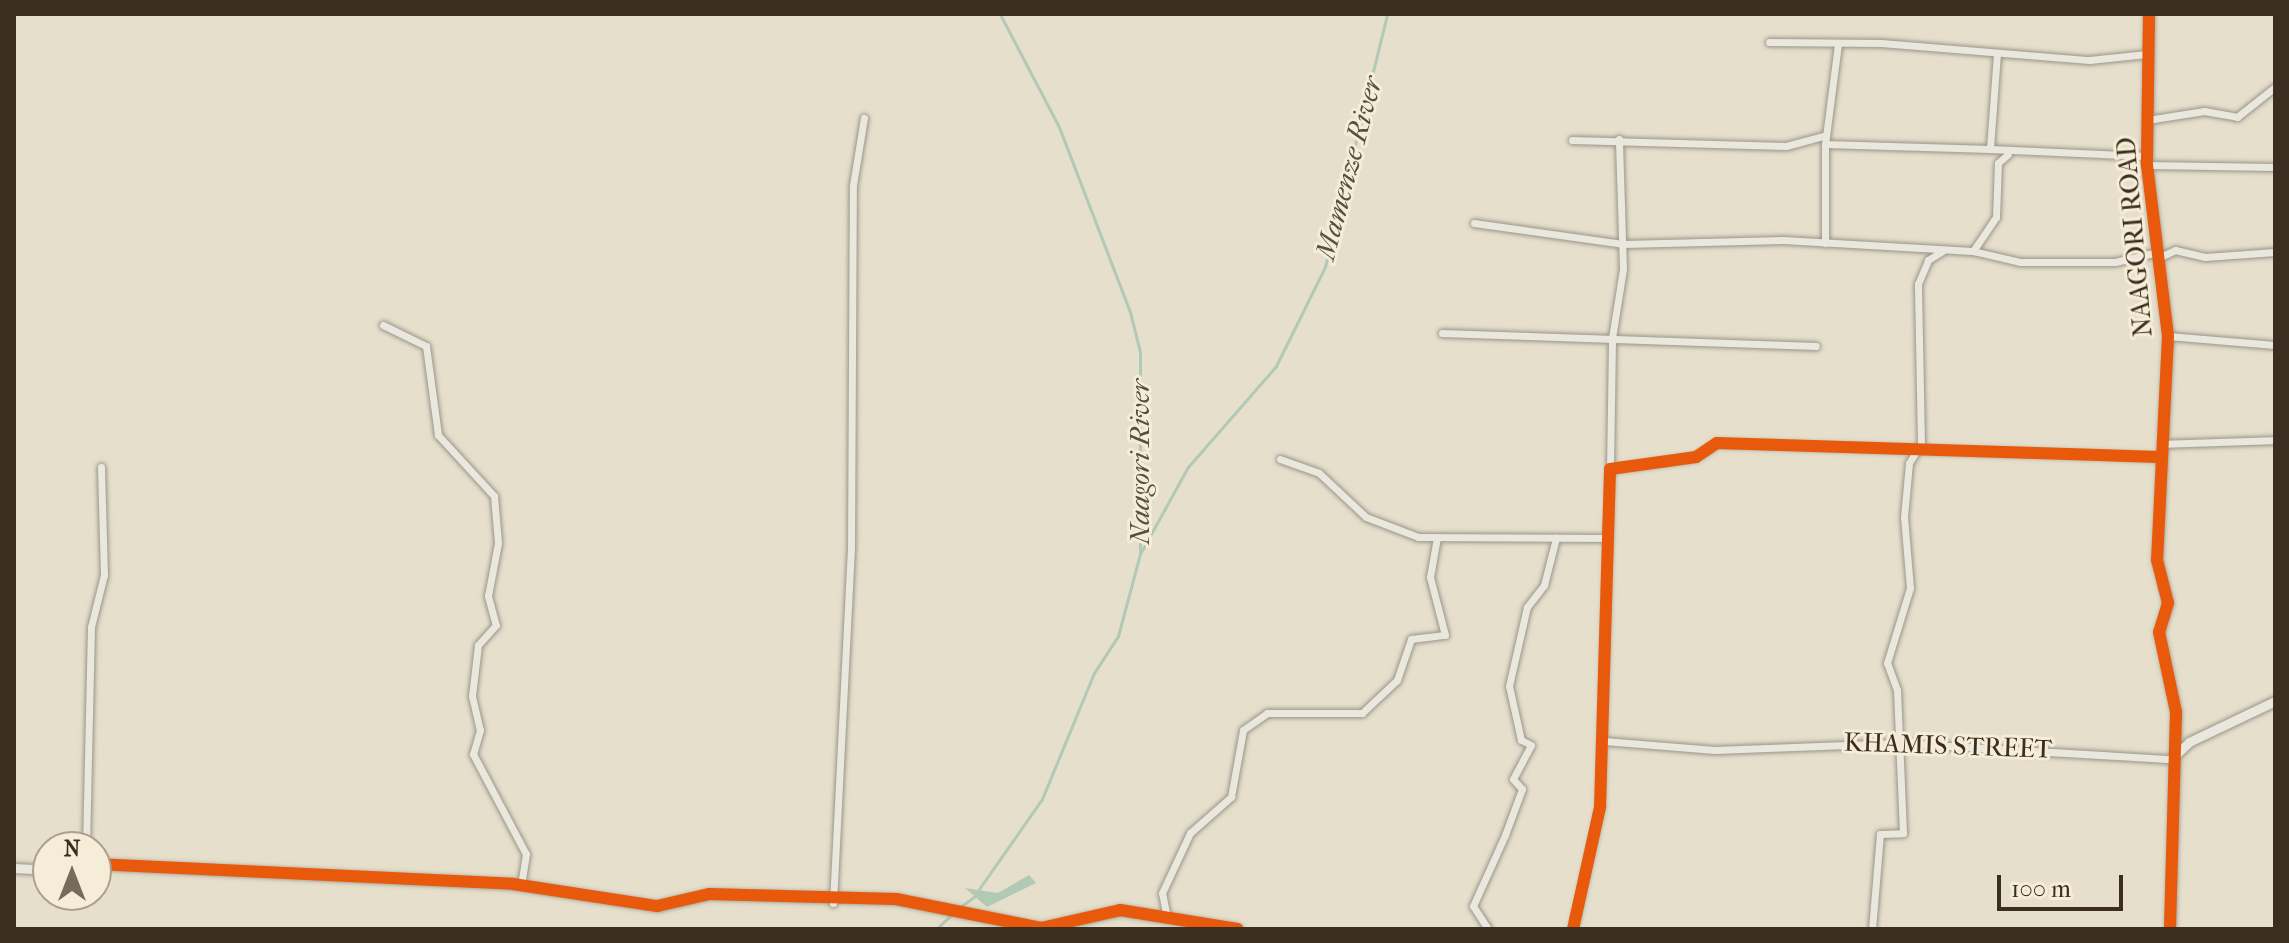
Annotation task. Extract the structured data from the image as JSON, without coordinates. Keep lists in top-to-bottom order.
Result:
{
  "streets": {
    "street": ["NAAGORI ROAD", "KHAMIS STREET"]
  },
  "crossings": [
    ["NAAGORI ROAD", "KHAMIS STREET"]
  ],
  "water": ["Mamenze River", "Naagori River"],
  "scale_bar": "100 m",
  "north": "top"
}
